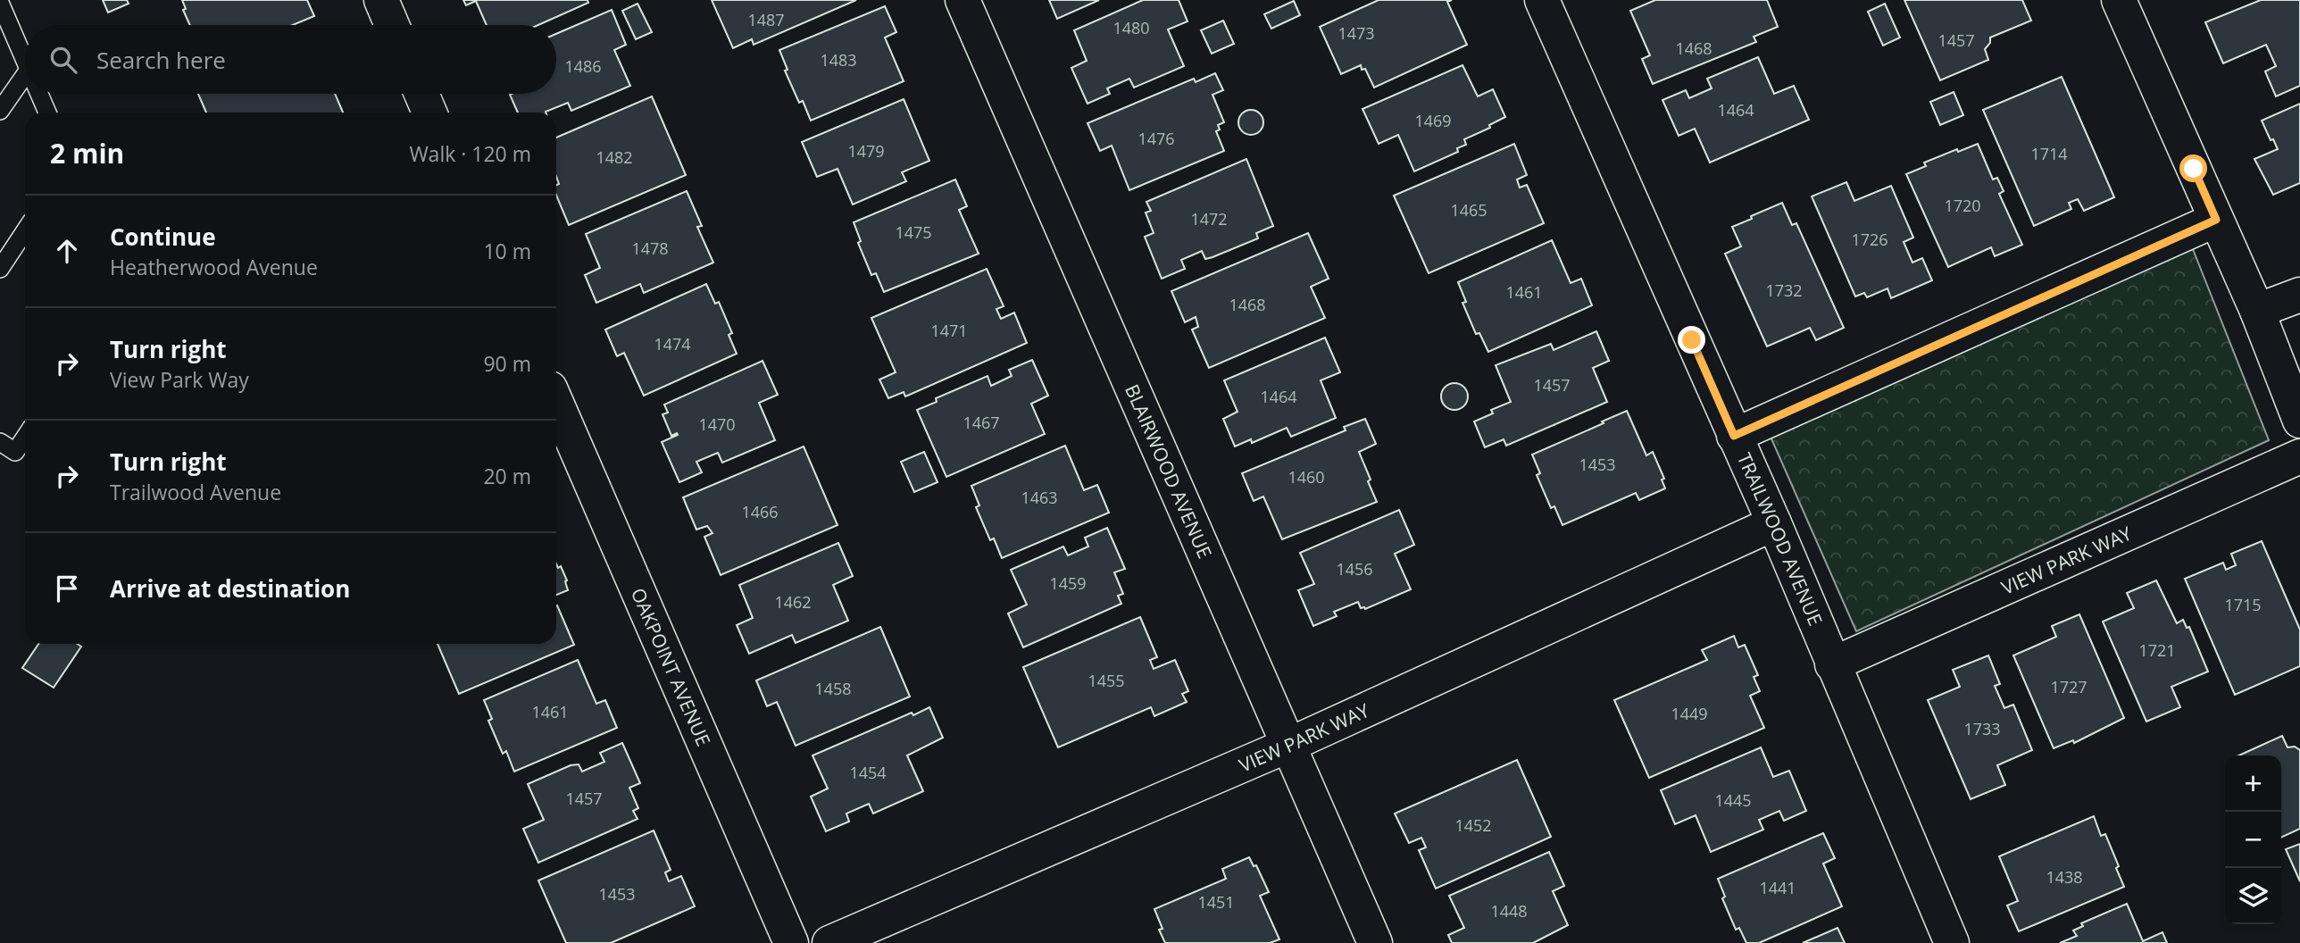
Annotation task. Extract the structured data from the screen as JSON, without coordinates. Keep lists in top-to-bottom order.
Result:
{
  "streets": {
    "street": [
      "BLAIRWOOD AVENUE",
      "TRAILWOOD AVENUE",
      "VIEW PARK WAY",
      "OAKPOINT AVENUE"
    ]
  },
  "crossings": [
    ["BLAIRWOOD AVENUE", "VIEW PARK WAY"],
    ["TRAILWOOD AVENUE", "VIEW PARK WAY"]
  ],
  "house_numbers": [
    "1487",
    "1480",
    "1473",
    "1457",
    "1468",
    "1483",
    "1486",
    "1464",
    "1469",
    "1476",
    "1479",
    "1714",
    "1482",
    "1720",
    "1465",
    "1472",
    "1475",
    "1726",
    "1478",
    "1732",
    "1461",
    "1468",
    "1471",
    "1474",
    "1457",
    "1464",
    "1467",
    "1470",
    "1453",
    "1460",
    "1463",
    "1466",
    "1456",
    "1459",
    "1462",
    "1715",
    "1721",
    "1455",
    "1727",
    "1458",
    "1461",
    "1449",
    "1733",
    "1454",
    "1457",
    "1445",
    "1452",
    "1438",
    "1441",
    "1453",
    "1451",
    "1448"
  ],
  "page": {
    "search": "Search here",
    "heading": ["2 min", "Walk · 120 m"],
    "list": [
      ["Continue", "Heatherwood Avenue", "10 m"],
      ["Turn right", "View Park Way", "90 m"],
      ["Turn right", "Trailwood Avenue", "20 m"],
      "Arrive at destination"
    ],
    "map_buttons": ["+", "−"]
  }
}
